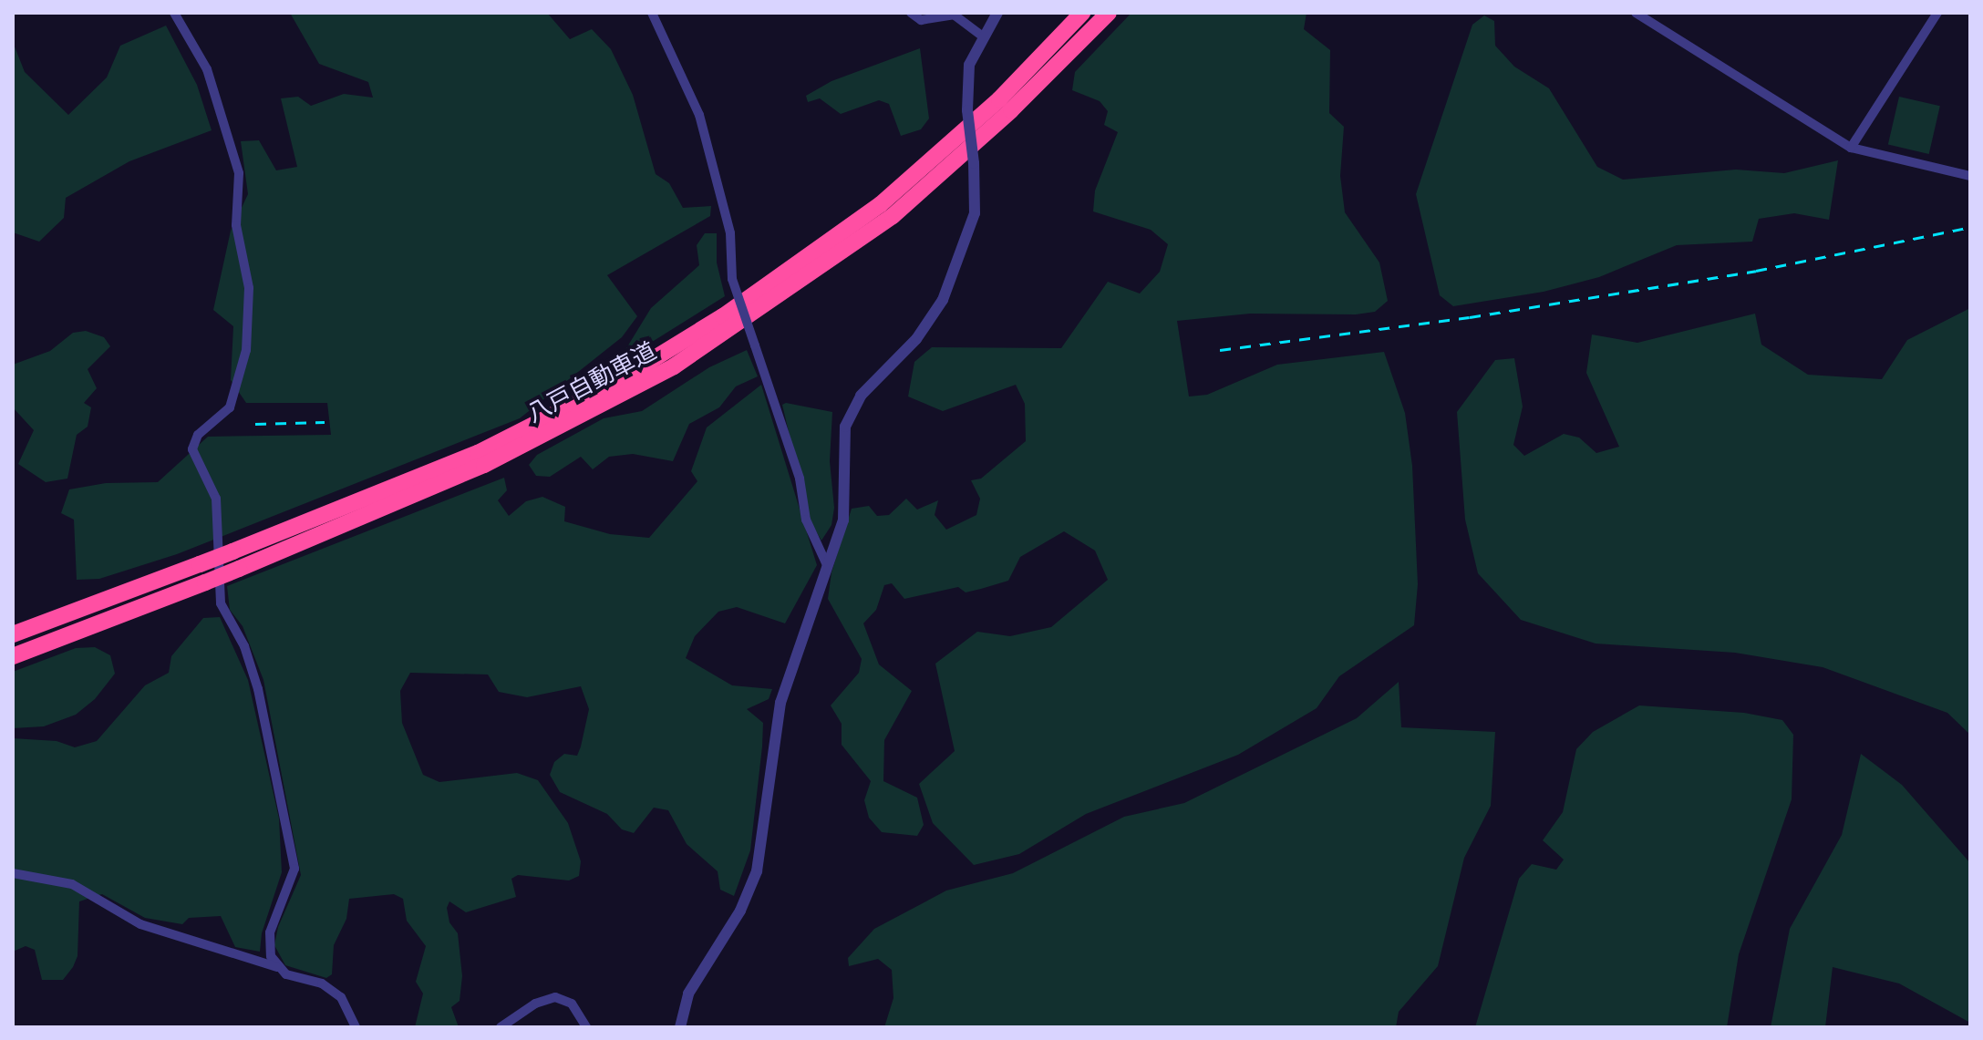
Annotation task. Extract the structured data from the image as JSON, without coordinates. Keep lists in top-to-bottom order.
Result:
{
  "streets": {
    "highway": ["八戸自動車道"]
  }
}
